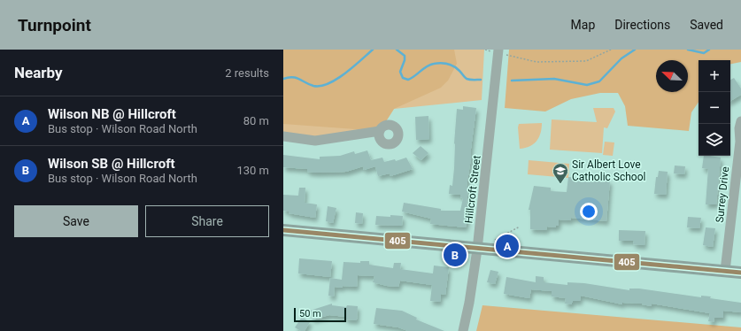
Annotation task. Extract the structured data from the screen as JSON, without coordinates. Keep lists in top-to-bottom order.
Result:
{
  "streets": {
    "street": ["Hillcroft Street", "Surrey Drive"]
  },
  "places": {
    "school or university": ["Sir Albert Love Catholic School"]
  },
  "lines": ["transit line 405"],
  "scale_bar": "50 m",
  "north": "top left",
  "page": {
    "header": "Turnpoint",
    "nav": ["Map", "Directions", "Saved"],
    "heading": ["Nearby", "2 results"],
    "map_buttons": ["+", "−"],
    "list": [
      {
        "mark": "A",
        "name": "Wilson NB @ Hillcroft",
        "note": "Bus stop · Wilson Road North",
        "value": "80 m"
      },
      {
        "mark": "B",
        "name": "Wilson SB @ Hillcroft",
        "note": "Bus stop · Wilson Road North",
        "value": "130 m"
      }
    ],
    "buttons": ["Save", "Share"],
    "pins": ["A", "B"],
    "scale": "50 m"
  }
}
